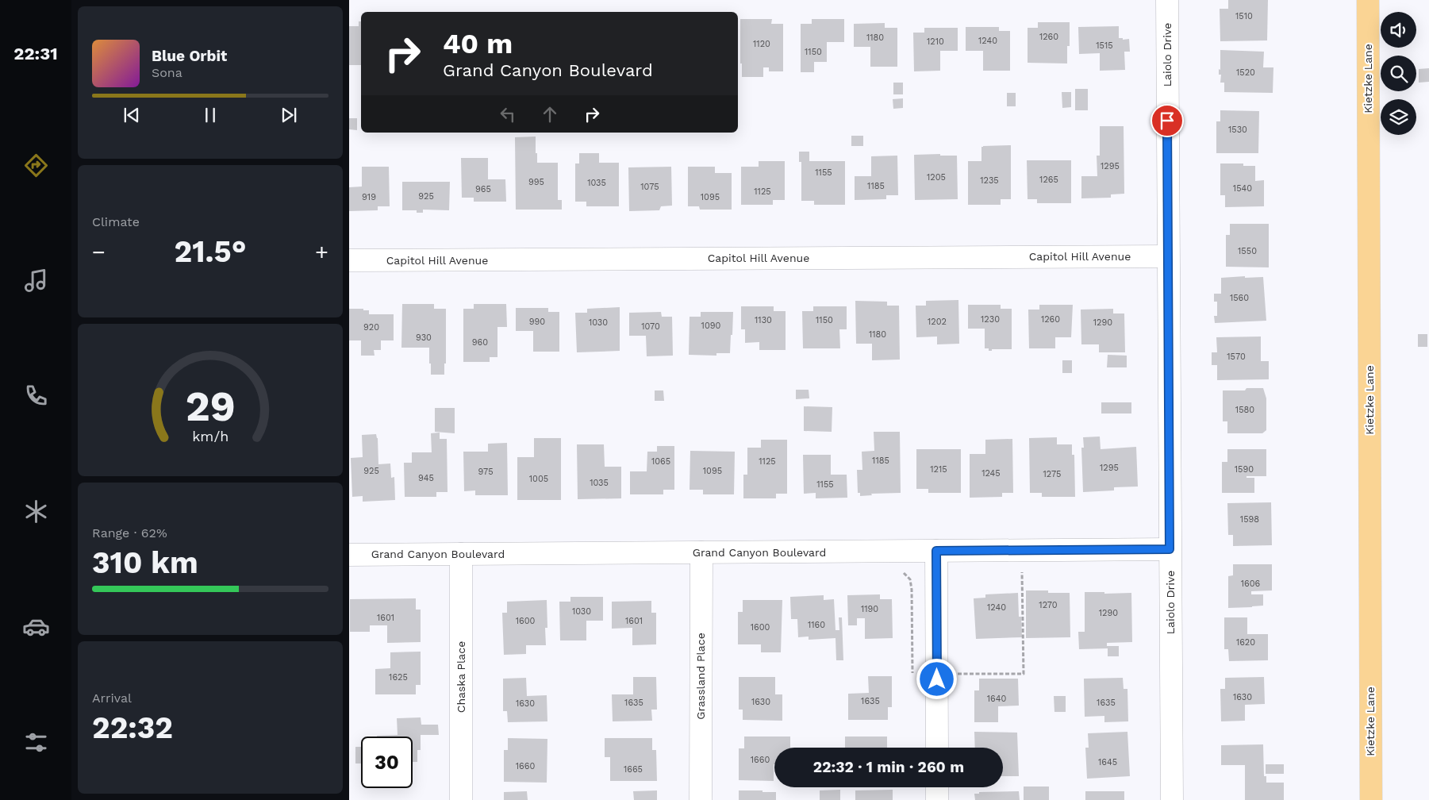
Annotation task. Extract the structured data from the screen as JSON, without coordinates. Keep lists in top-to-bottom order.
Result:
{
  "streets": {
    "main road": ["Kietzke Lane"],
    "street": [
      "Laiolo Drive",
      "Capitol Hill Avenue",
      "Grand Canyon Boulevard",
      "Grassland Place",
      "Chaska Place"
    ]
  },
  "crossings": [
    ["Laiolo Drive", "Capitol Hill Avenue"],
    ["Laiolo Drive", "Grand Canyon Boulevard"],
    ["Grand Canyon Boulevard", "Grassland Place"],
    ["Grand Canyon Boulevard", "Chaska Place"]
  ],
  "house_numbers": [
    "1510",
    "1260",
    "1180",
    "1240",
    "1210",
    "1120",
    "1515",
    "1150",
    "1520",
    "1530",
    "1295",
    "1155",
    "1205",
    "1265",
    "1235",
    "995",
    "1035",
    "1185",
    "1075",
    "1540",
    "965",
    "1125",
    "925",
    "919",
    "1095",
    "1550",
    "1560",
    "1230",
    "1260",
    "1130",
    "1150",
    "990",
    "1202",
    "1030",
    "1290",
    "1090",
    "1070",
    "920",
    "1180",
    "930",
    "960",
    "1570",
    "1580",
    "1185",
    "1065",
    "1125",
    "1295",
    "1215",
    "1590",
    "925",
    "1095",
    "975",
    "1245",
    "1275",
    "945",
    "1005",
    "1035",
    "1155",
    "1598",
    "1606",
    "1270",
    "1240",
    "1190",
    "1030",
    "1290",
    "1601",
    "1600",
    "1601",
    "1160",
    "1600",
    "1620",
    "1625",
    "1630",
    "1640",
    "1635",
    "1630",
    "1635",
    "1635",
    "1630",
    "1660",
    "1645",
    "1660",
    "1665"
  ],
  "page": {
    "tabs": "22:31",
    "turn": ["40 m", "Grand Canyon Boulevard"],
    "song": ["Blue Orbit", "Sona"],
    "tile": [
      "Climate",
      ["Range · 62%", "310 km"],
      ["Arrival", "22:32"]
    ],
    "heat": ["−", "21.5°", "+"],
    "limit": "30",
    "trip": "22:32 · 1 min · 260 m",
    "gauge": ["29", "km/h"]
  }
}
